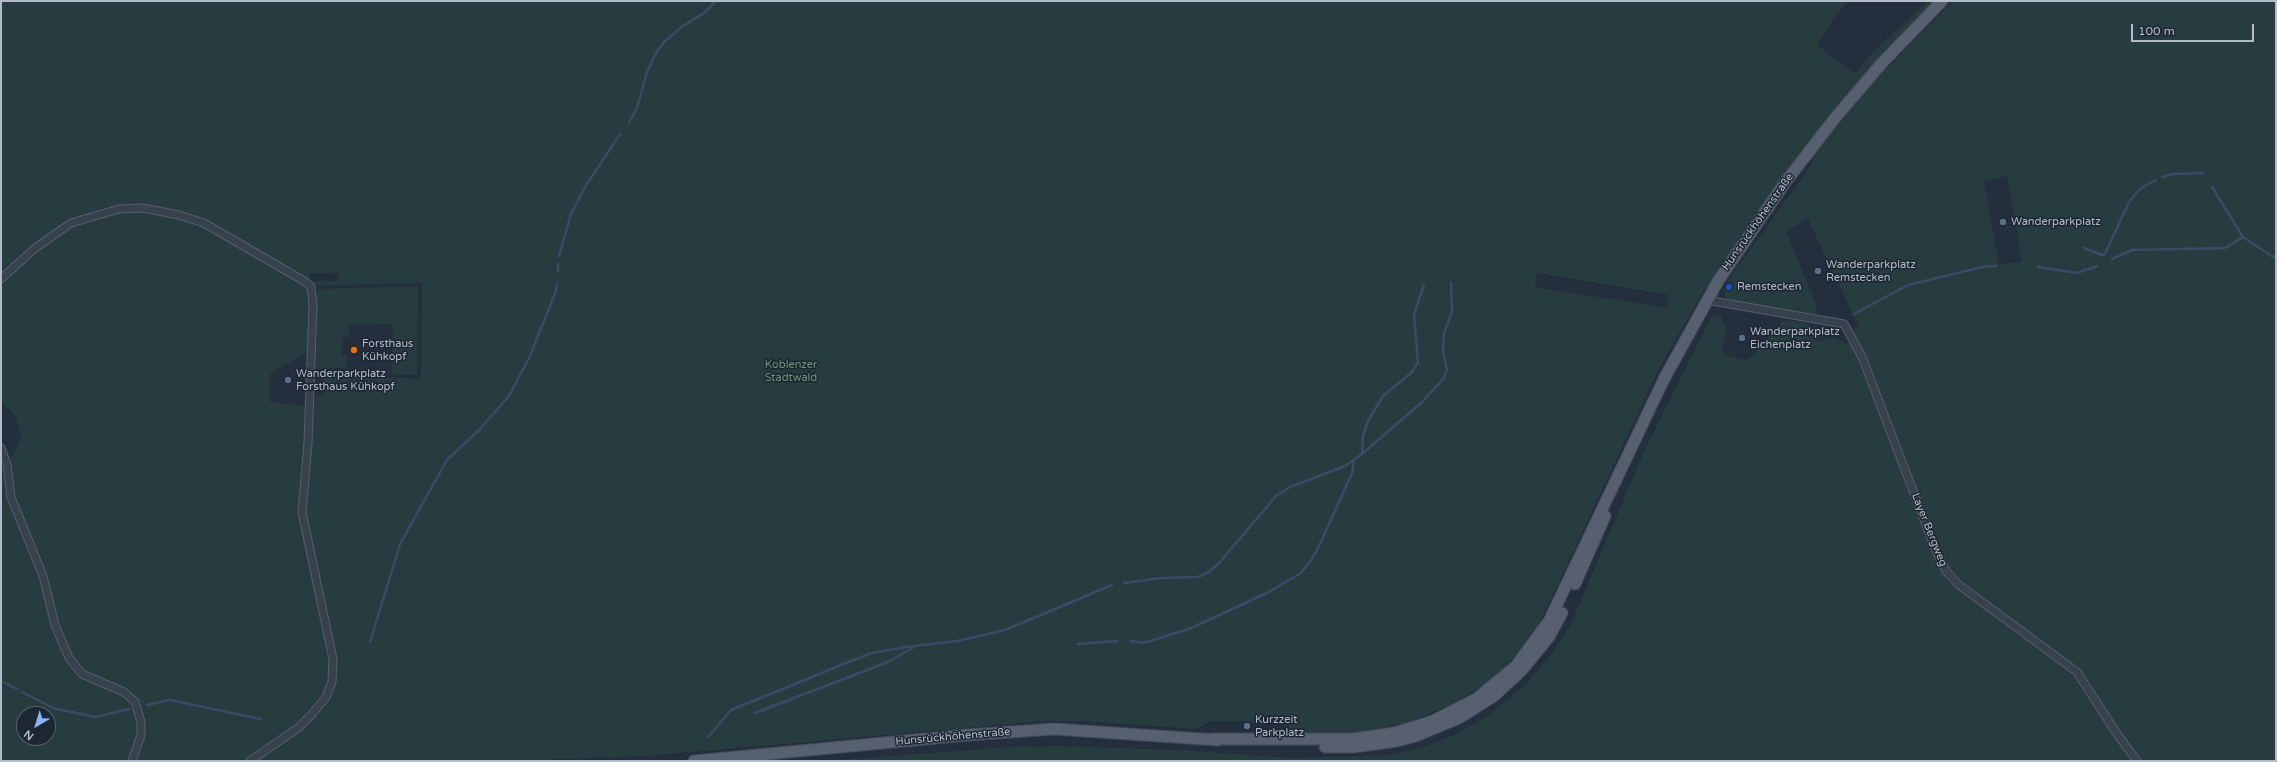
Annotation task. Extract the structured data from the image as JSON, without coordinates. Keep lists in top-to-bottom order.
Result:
{
  "streets": {
    "main road": ["Hunsrückhöhenstraße"],
    "street": ["Layer Bergweg"]
  },
  "crossings": [
    ["Hunsrückhöhenstraße", "Layer Bergweg"]
  ],
  "parks": ["Koblenzer Stadtwald"],
  "places": [
    "Wanderparkplatz",
    "Wanderparkplatz Remstecken",
    "Remstecken",
    "Wanderparkplatz Eichenplatz",
    "Forsthaus Kühkopf",
    "Wanderparkplatz Forsthaus Kühkopf",
    "Kurzzeit Parkplatz"
  ],
  "scale_bar": "100 m",
  "north": "bottom left"
}
